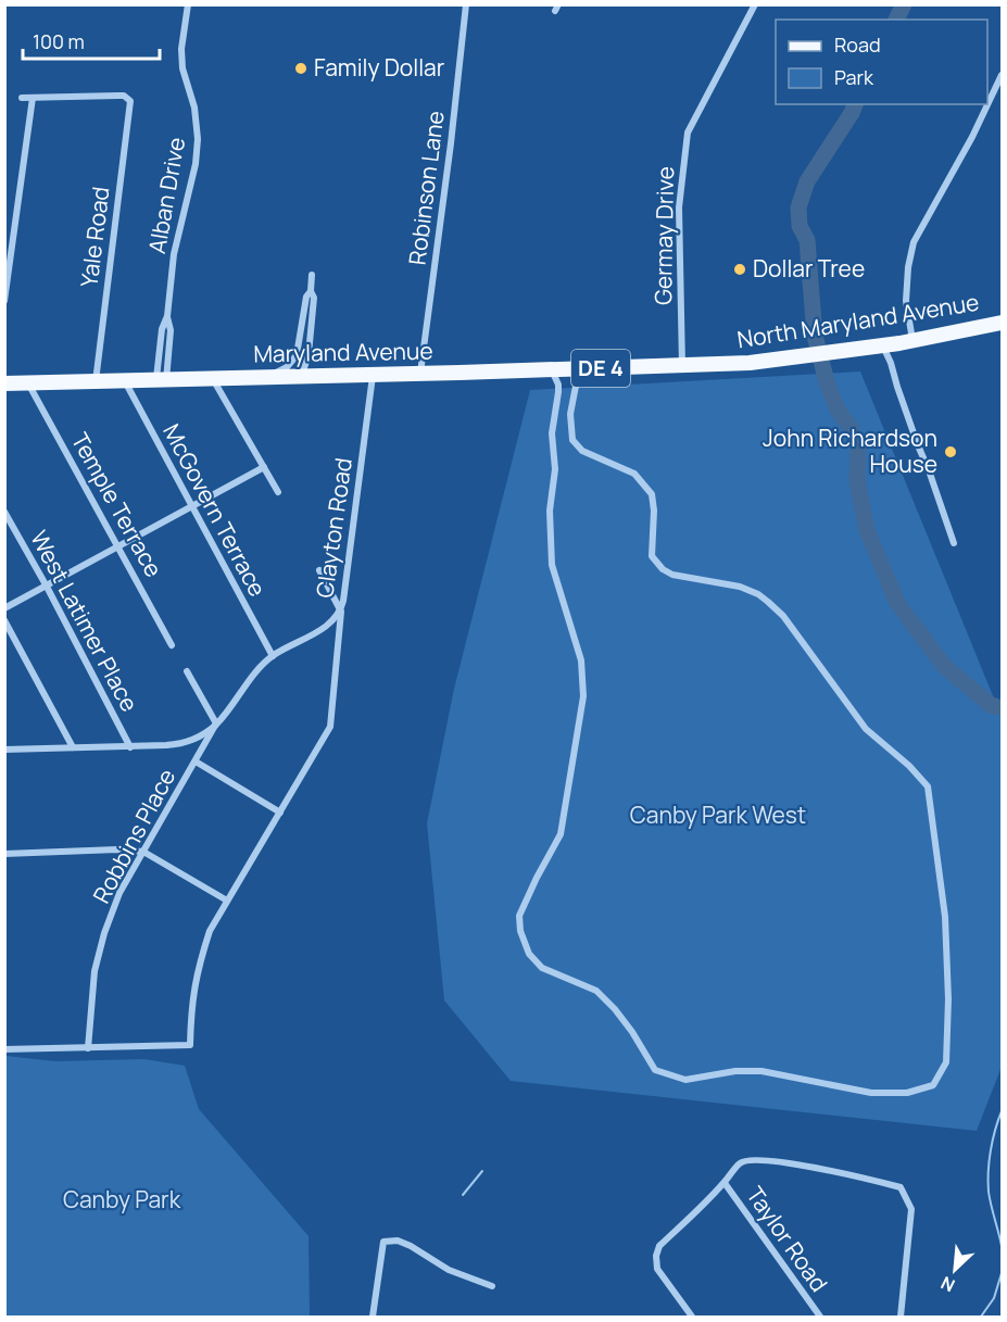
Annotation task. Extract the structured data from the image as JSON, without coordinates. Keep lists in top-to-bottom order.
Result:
{
  "streets": {
    "main road": ["North Maryland Avenue", "Maryland Avenue", "DE 4"],
    "street": [
      "Robinson Lane",
      "Alban Drive",
      "Germay Drive",
      "Yale Road",
      "Temple Terrace",
      "McGovern Terrace",
      "Clayton Road",
      "West Latimer Place",
      "Robbins Place",
      "Taylor Road"
    ]
  },
  "crossings": [
    ["Robinson Lane", "Maryland Avenue"],
    ["Alban Drive", "Maryland Avenue"],
    ["Germay Drive", "North Maryland Avenue"],
    ["Germay Drive", "Maryland Avenue"],
    ["Yale Road", "Maryland Avenue"],
    ["North Maryland Avenue", "Maryland Avenue"],
    ["Maryland Avenue", "Temple Terrace"],
    ["Maryland Avenue", "McGovern Terrace"],
    ["Maryland Avenue", "Clayton Road"],
    ["McGovern Terrace", "Clayton Road"],
    ["Clayton Road", "West Latimer Place"],
    ["Clayton Road", "Robbins Place"]
  ],
  "parks": ["Canby Park West", "Canby Park"],
  "places": ["Family Dollar", "Dollar Tree", "John Richardson House"],
  "legend": ["Road", "Park"],
  "scale_bar": "100 m",
  "north": "bottom left"
}
